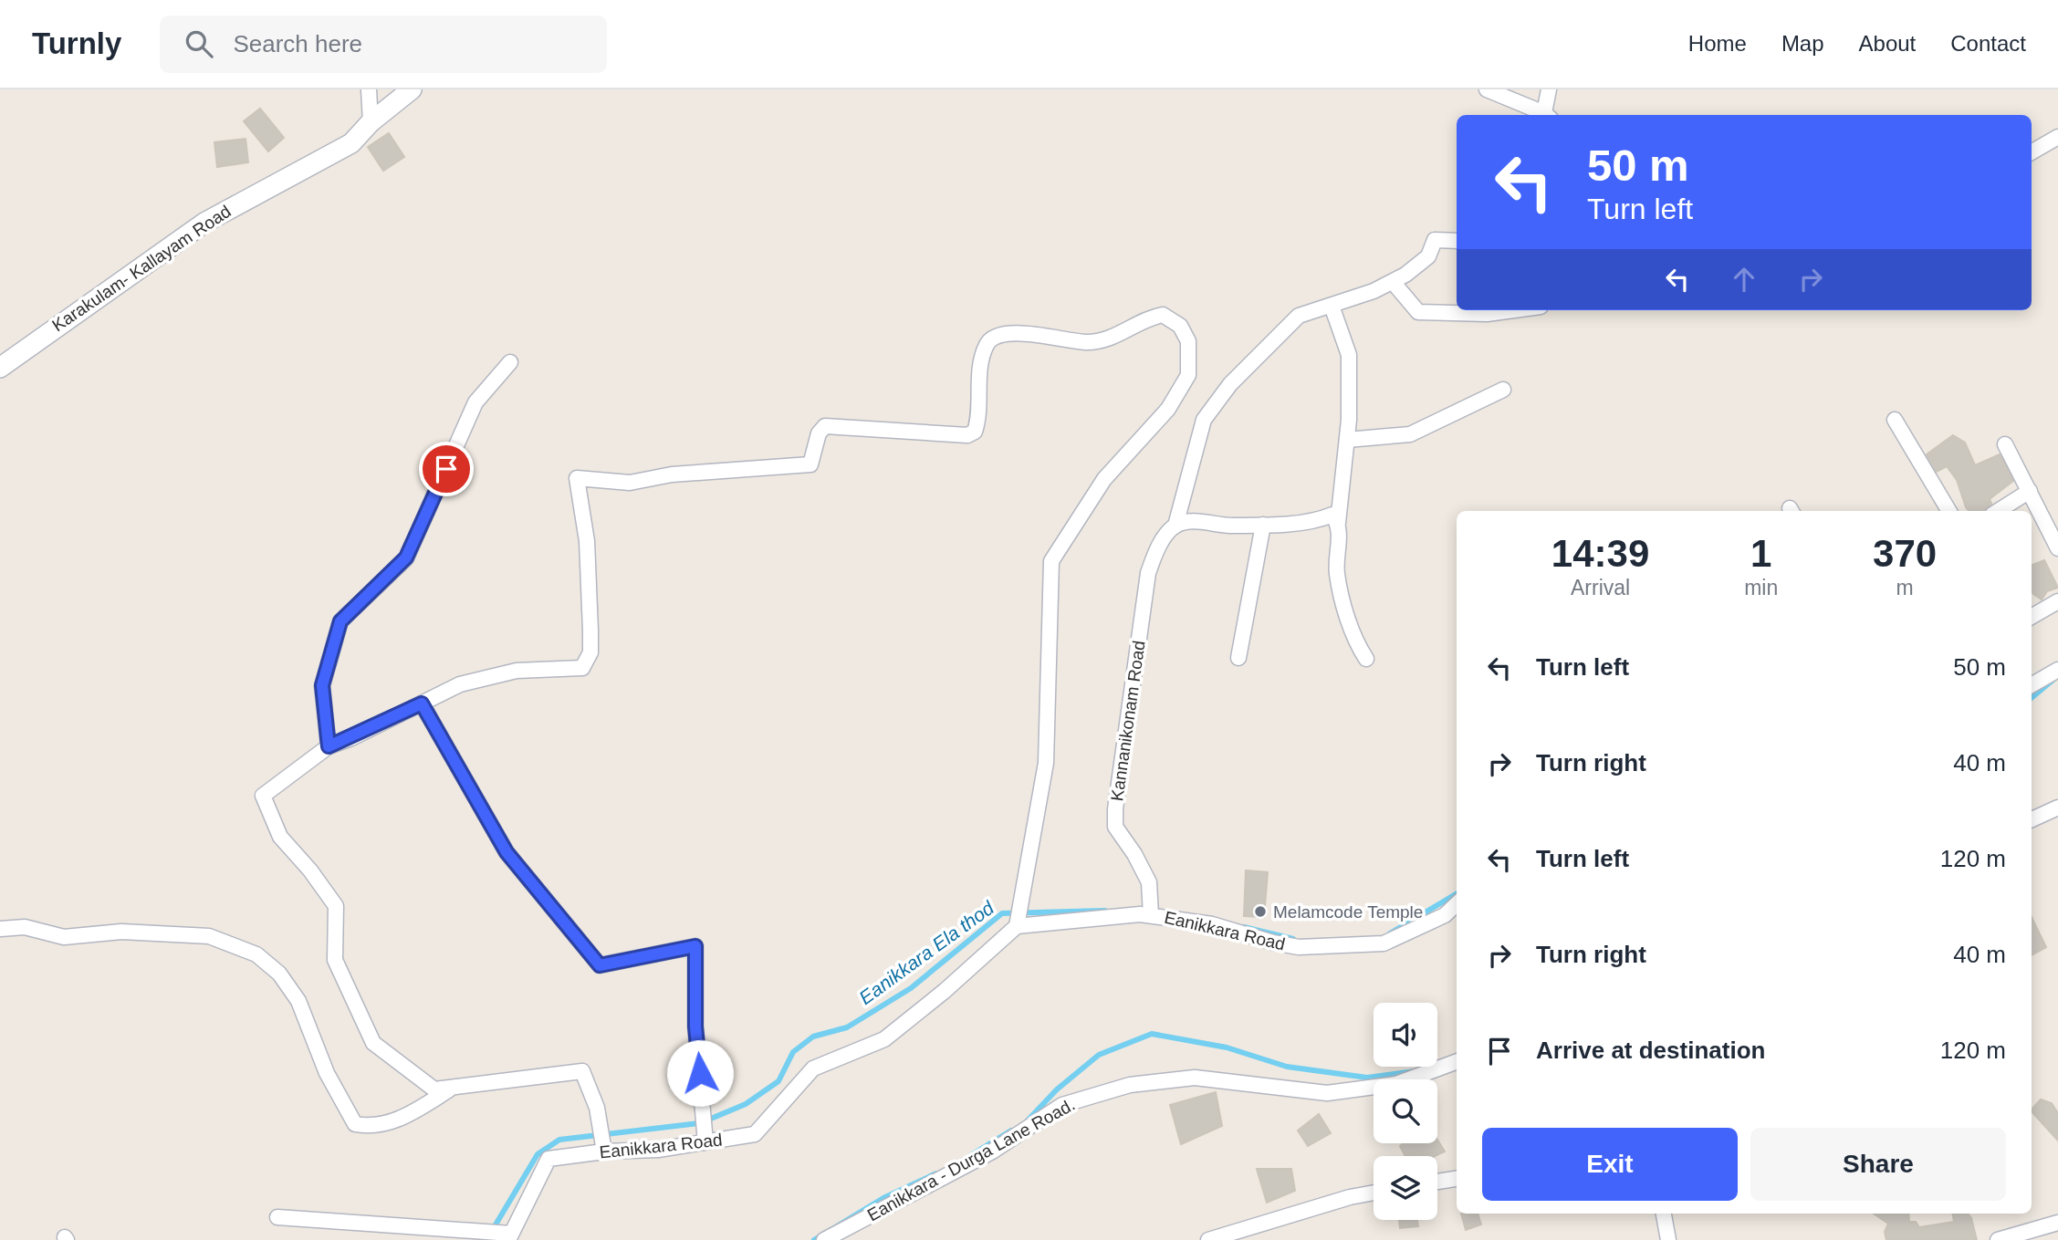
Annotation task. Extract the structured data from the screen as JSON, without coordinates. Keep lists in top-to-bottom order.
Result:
{
  "streets": {
    "street": [
      "Karakulam- Kallayam Road",
      "Kannanikonam Road",
      "Eanikkara Road",
      "Eanikkara - Durga Lane Road."
    ]
  },
  "crossings": [
    ["Kannanikonam Road", "Eanikkara Road"]
  ],
  "water": ["Eanikkara Ela thod"],
  "places": ["Melamcode Temple"],
  "page": {
    "header": "Turnly",
    "search": "Search here",
    "nav": [
      "Home",
      "Map",
      "About",
      "Contact"
    ],
    "turn": ["50 m", "Turn left"],
    "eta": [
      "14:39",
      "Arrival",
      "1",
      "min",
      "370",
      "m"
    ],
    "list": [
      {
        "name": "Turn left",
        "value": "50 m"
      },
      {
        "name": "Turn right",
        "value": "40 m"
      },
      {
        "name": "Turn left",
        "value": "120 m"
      },
      {
        "name": "Turn right",
        "value": "40 m"
      },
      {
        "name": "Arrive at destination",
        "value": "120 m"
      }
    ],
    "buttons": ["Exit", "Share"]
  }
}
